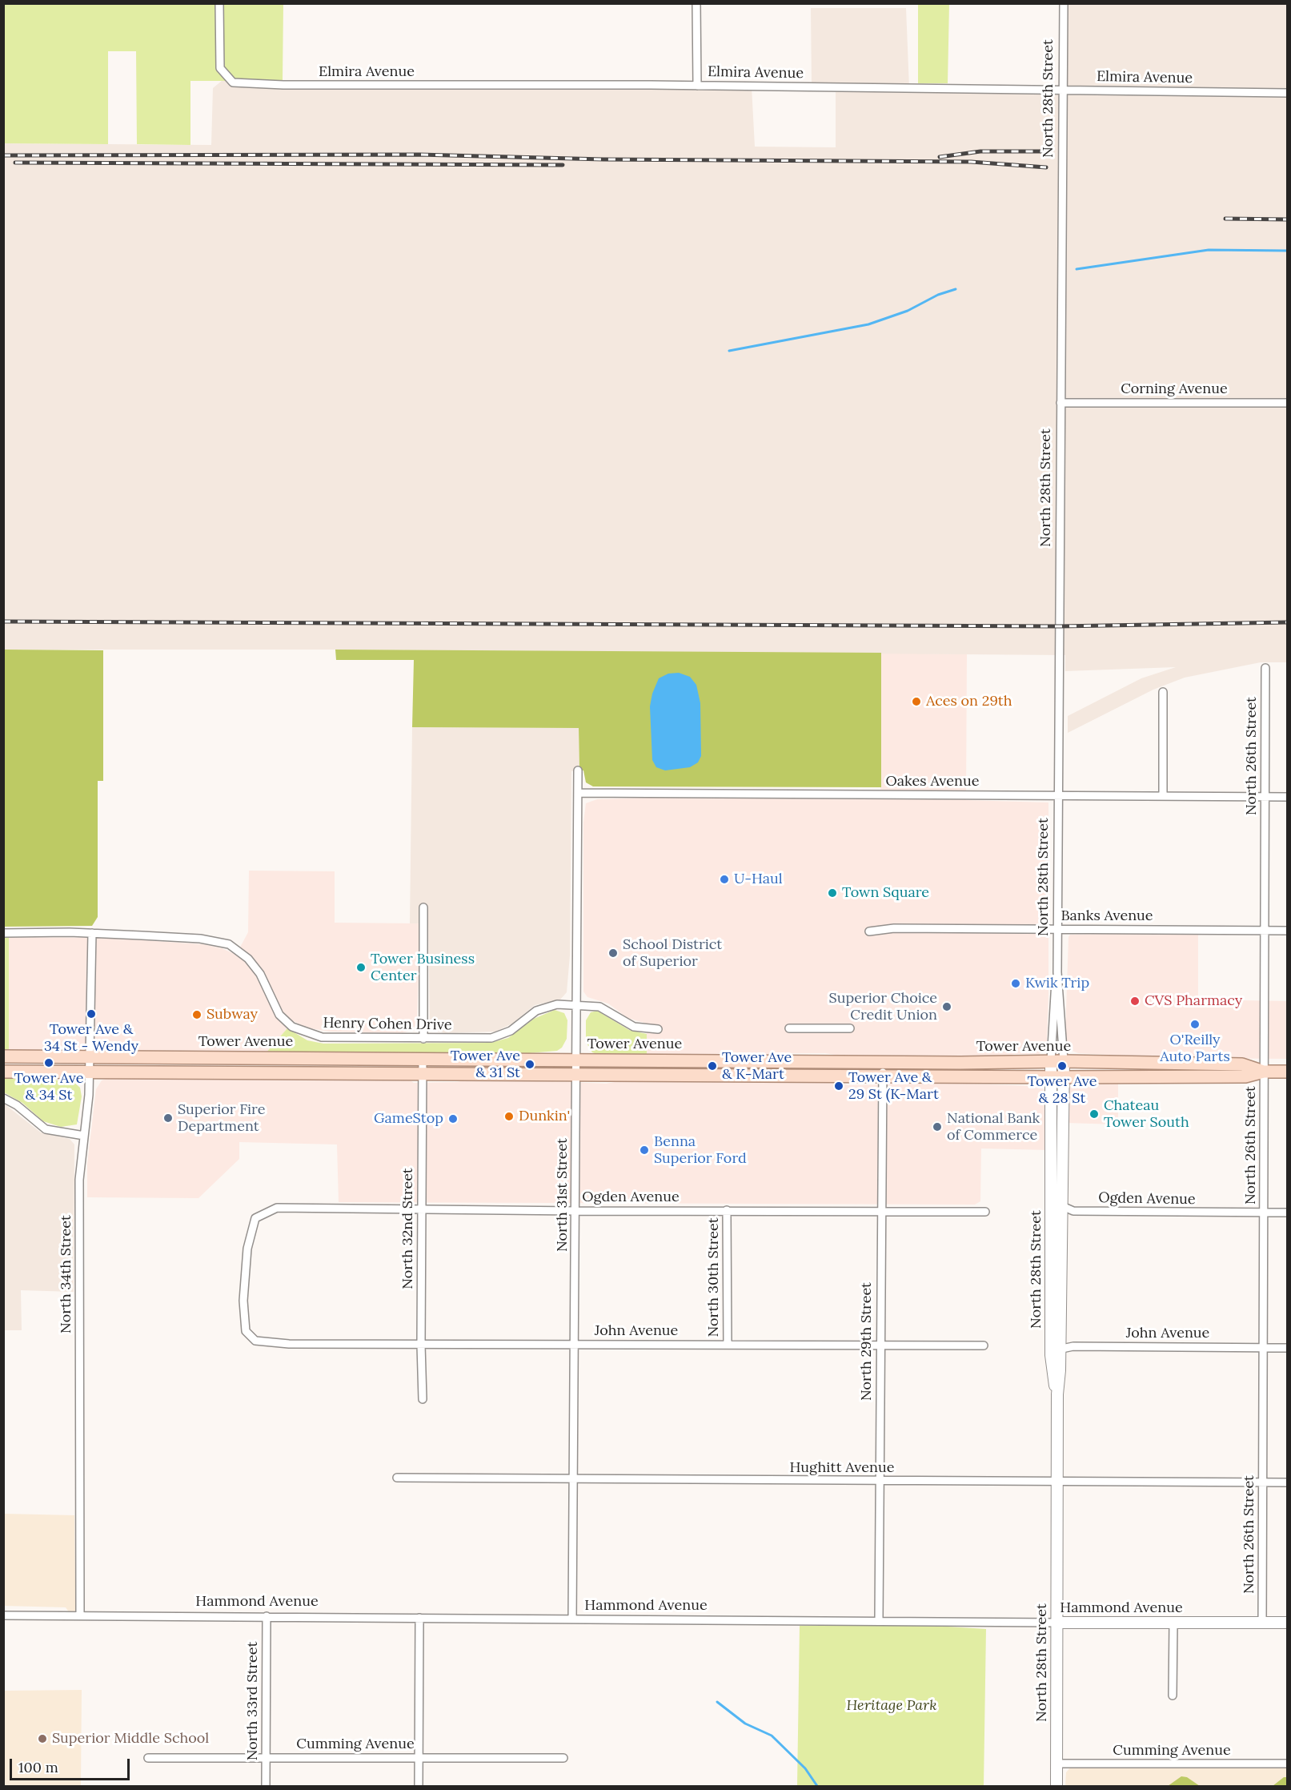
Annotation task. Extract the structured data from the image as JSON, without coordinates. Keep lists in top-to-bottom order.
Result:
{
  "streets": {
    "main road": ["North 28th Street", "Tower Avenue", "Hammond Avenue"],
    "street": [
      "Elmira Avenue",
      "Corning Avenue",
      "North 26th Street",
      "Oakes Avenue",
      "Banks Avenue",
      "Henry Cohen Drive",
      "North 31st Street",
      "Ogden Avenue",
      "North 32nd Street",
      "North 34th Street",
      "North 30th Street",
      "John Avenue",
      "North 29th Street",
      "Hughitt Avenue",
      "North 33rd Street",
      "Cumming Avenue"
    ]
  },
  "crossings": [
    ["Elmira Avenue", "North 28th Street"],
    ["North 28th Street", "Corning Avenue"],
    ["North 28th Street", "Oakes Avenue"],
    ["North 28th Street", "Banks Avenue"],
    ["North 28th Street", "Tower Avenue"],
    ["North 28th Street", "Ogden Avenue"],
    ["North 28th Street", "John Avenue"],
    ["North 28th Street", "Hughitt Avenue"],
    ["North 28th Street", "Hammond Avenue"],
    ["North 28th Street", "Cumming Avenue"],
    ["North 26th Street", "Oakes Avenue"],
    ["North 26th Street", "Banks Avenue"],
    ["North 26th Street", "Tower Avenue"],
    ["North 26th Street", "Ogden Avenue"],
    ["North 26th Street", "John Avenue"],
    ["North 26th Street", "Hughitt Avenue"],
    ["North 26th Street", "Hammond Avenue"],
    ["Oakes Avenue", "North 31st Street"],
    ["Henry Cohen Drive", "North 31st Street"],
    ["Henry Cohen Drive", "North 34th Street"],
    ["Tower Avenue", "North 31st Street"],
    ["Tower Avenue", "North 32nd Street"],
    ["Tower Avenue", "North 34th Street"],
    ["Tower Avenue", "North 29th Street"],
    ["North 31st Street", "Ogden Avenue"],
    ["North 31st Street", "John Avenue"],
    ["North 31st Street", "Hughitt Avenue"],
    ["North 31st Street", "Hammond Avenue"],
    ["Ogden Avenue", "North 32nd Street"],
    ["Ogden Avenue", "North 30th Street"],
    ["Ogden Avenue", "John Avenue"],
    ["Ogden Avenue", "North 29th Street"],
    ["North 32nd Street", "John Avenue"],
    ["North 34th Street", "Hammond Avenue"],
    ["North 30th Street", "John Avenue"],
    ["John Avenue", "North 29th Street"],
    ["North 29th Street", "Hughitt Avenue"],
    ["North 29th Street", "Hammond Avenue"],
    ["Hammond Avenue", "North 33rd Street"],
    ["North 33rd Street", "Cumming Avenue"]
  ],
  "parks": ["Heritage Park"],
  "places": [
    "Aces on 29th",
    "U-Haul",
    "Town Square",
    "School District of Superior",
    "Tower Business Center",
    "Kwik Trip",
    "CVS Pharmacy",
    "Superior Choice Credit Union",
    "Tower Ave & 34 St - Wendy",
    "Subway",
    "O'Reilly Auto Parts",
    "Tower Ave & 34 St",
    "Tower Ave & 31 St",
    "Tower Ave & K-Mart",
    "Tower Ave & 28 St",
    "Tower Ave & 29 St (K-Mart",
    "Chateau Tower South",
    "Dunkin'",
    "Superior Fire Department",
    "GameStop",
    "National Bank of Commerce",
    "Benna Superior Ford",
    "Superior Middle School"
  ],
  "scale_bar": "100 m"
}
